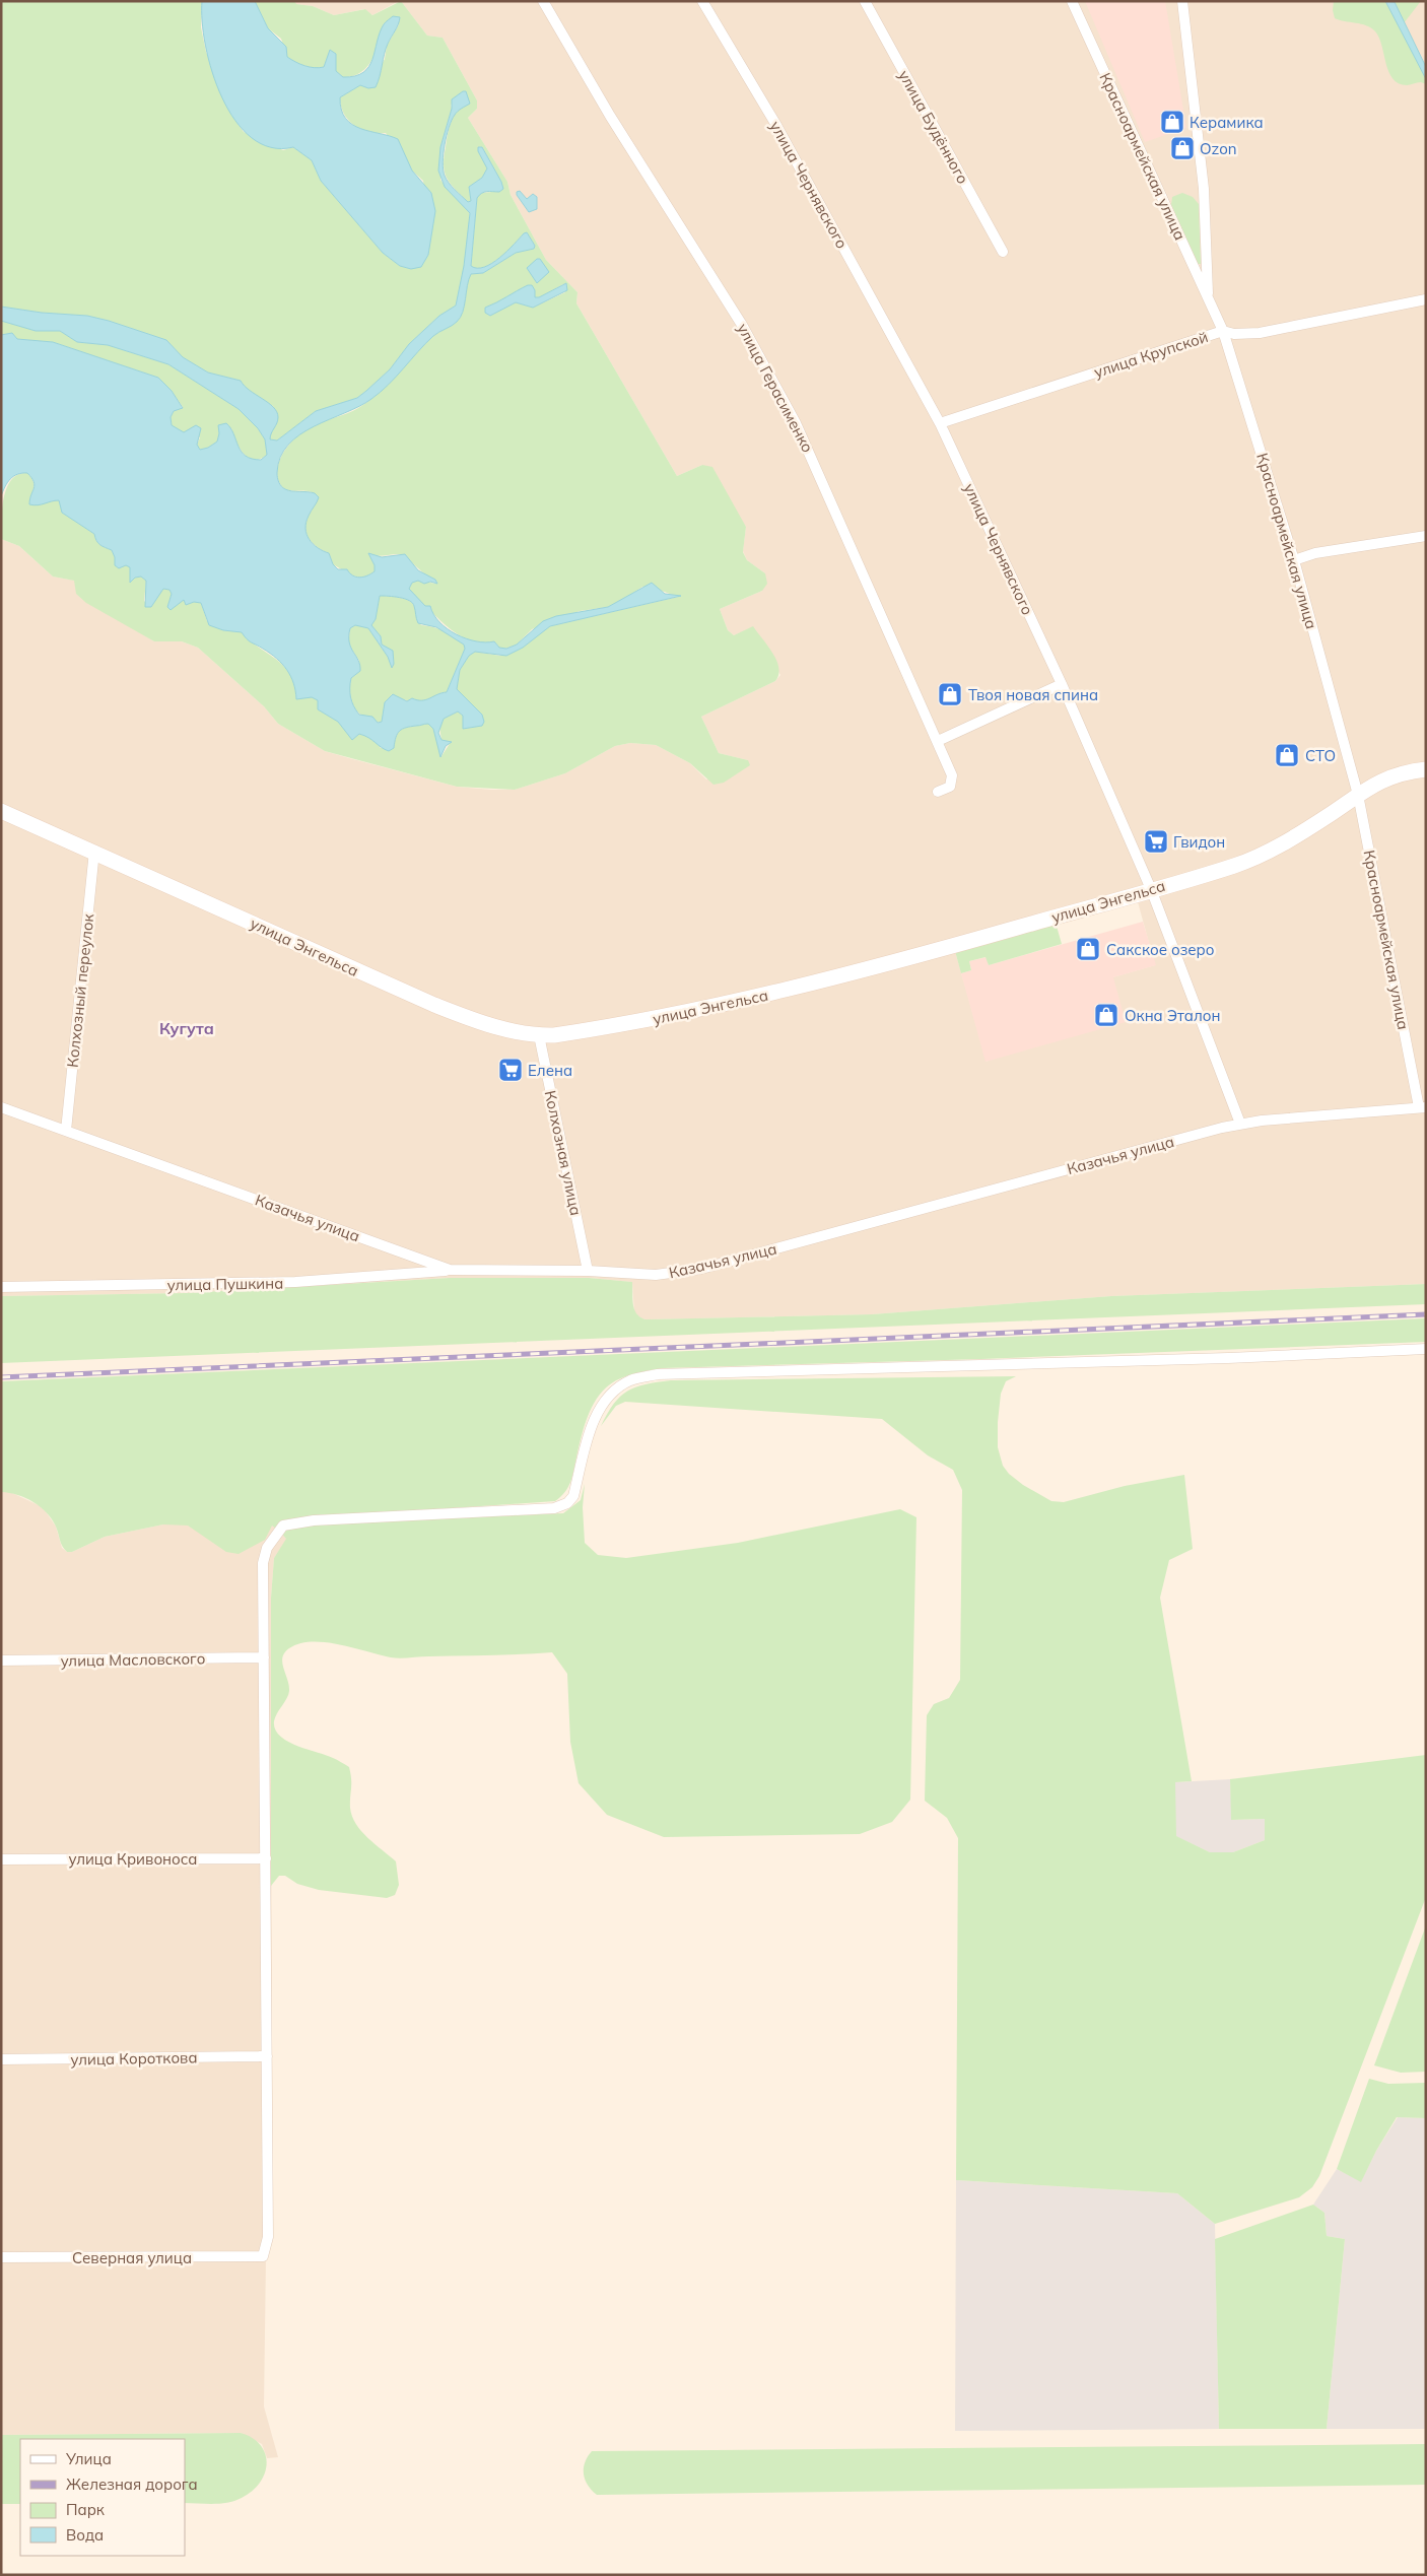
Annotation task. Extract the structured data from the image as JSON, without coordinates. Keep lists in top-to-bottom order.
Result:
{
  "streets": {
    "street": [
      "улица Будённого",
      "Красноармейская улица",
      "улица Чернявского",
      "улица Крупской",
      "улица Герасименко",
      "улица Энгельса",
      "Колхозный переулок",
      "Колхозная улица",
      "Казачья улица",
      "улица Пушкина",
      "улица Масловского",
      "улица Кривоноса",
      "улица Короткова",
      "Северная улица"
    ]
  },
  "crossings": [
    ["Красноармейская улица", "улица Крупской"],
    ["Красноармейская улица", "улица Энгельса"],
    ["Красноармейская улица", "Казачья улица"],
    ["улица Чернявского", "улица Крупской"],
    ["улица Чернявского", "улица Энгельса"],
    ["улица Чернявского", "Казачья улица"],
    ["улица Энгельса", "Колхозный переулок"],
    ["улица Энгельса", "Колхозная улица"],
    ["Колхозный переулок", "Казачья улица"],
    ["Колхозная улица", "Казачья улица"],
    ["Казачья улица", "улица Пушкина"],
    ["улица Короткова", "Северная улица"]
  ],
  "districts": ["Кугута"],
  "places": {
    "shop": [
      "Керамика",
      "Ozon",
      "Твоя новая спина",
      "СТО",
      "Сакское озеро",
      "Окна Эталон"
    ],
    "supermarket": ["Гвидон", "Елена"]
  },
  "legend": [
    "Улица",
    "Железная дорога",
    "Парк",
    "Вода"
  ]
}
